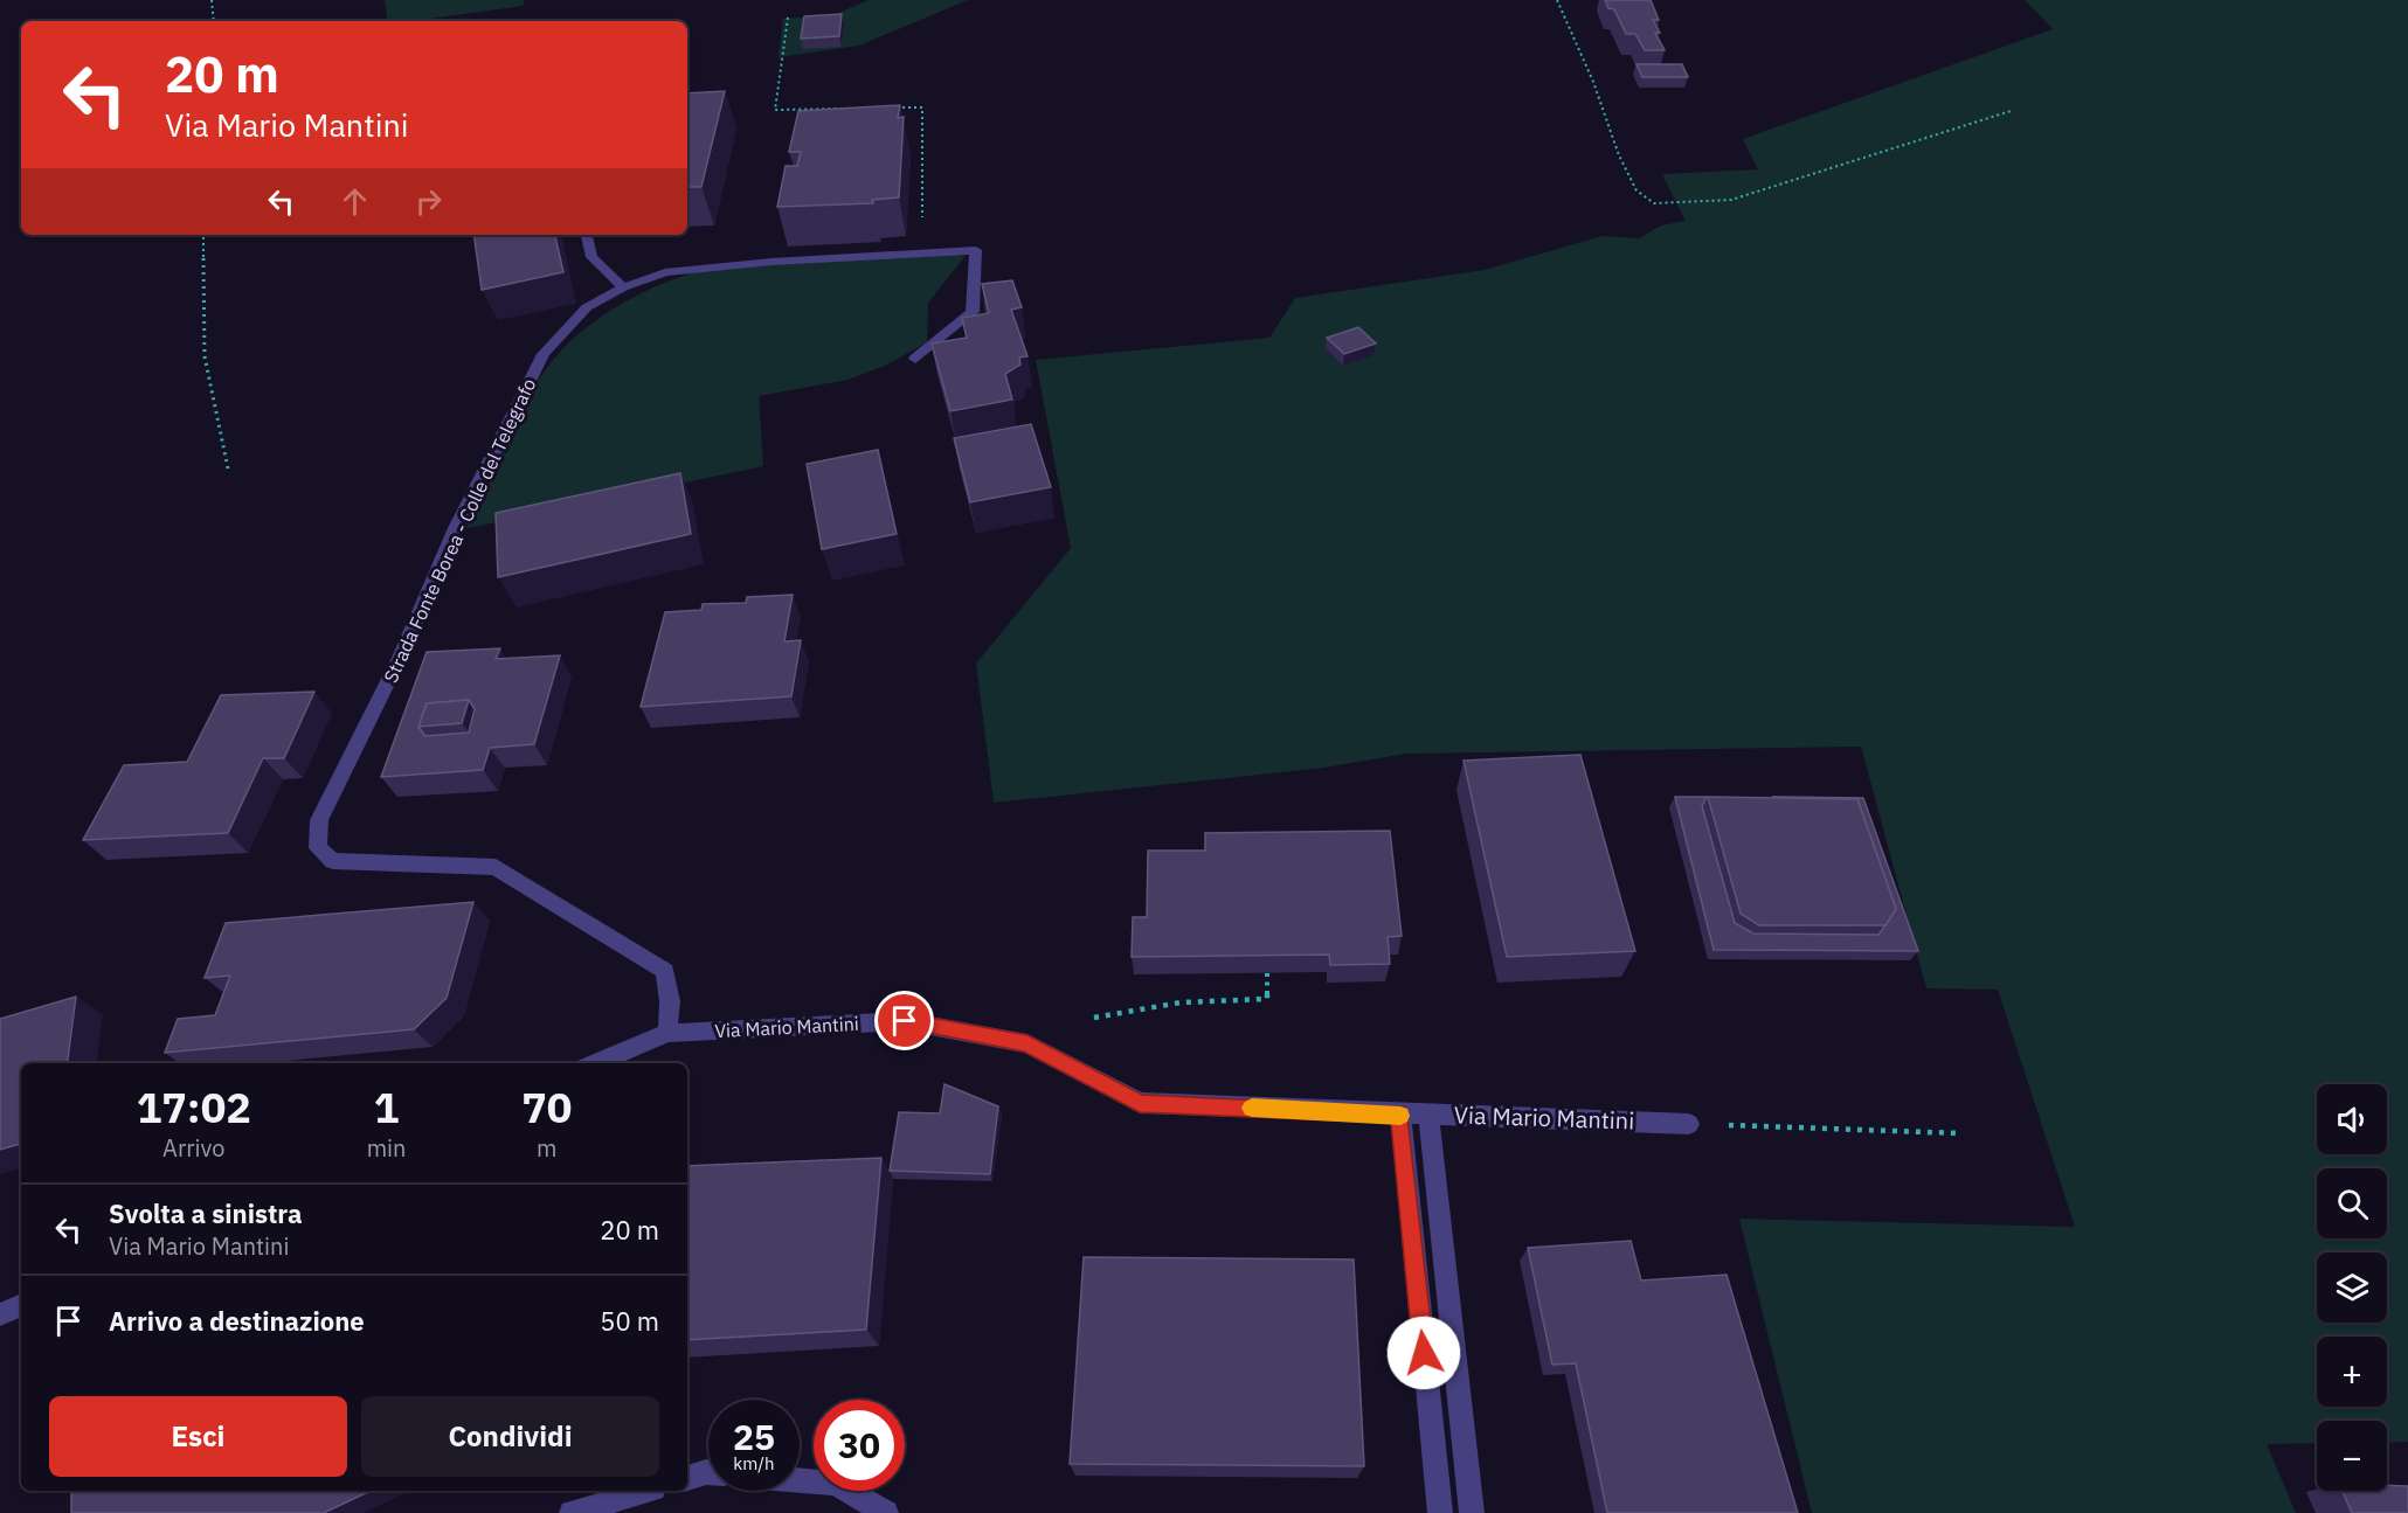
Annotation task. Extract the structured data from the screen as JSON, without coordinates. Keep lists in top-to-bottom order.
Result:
{
  "streets": {
    "street": ["Strada Fonte Borea - Colle del Telegrafo", "Via Mario Mantini"]
  },
  "crossings": [
    ["Strada Fonte Borea - Colle del Telegrafo", "Via Mario Mantini"]
  ],
  "page": {
    "turn": ["20 m", "Via Mario Mantini"],
    "eta": [
      "17:02",
      "Arrivo",
      "1",
      "min",
      "70",
      "m"
    ],
    "map_buttons": ["+", "−"],
    "list": [
      {
        "name": "Svolta a sinistra",
        "note": "Via Mario Mantini",
        "value": "20 m"
      },
      {
        "name": "Arrivo a destinazione",
        "value": "50 m"
      }
    ],
    "buttons": ["Esci", "Condividi"],
    "speed": "25 km/h",
    "limit": "30"
  }
}
